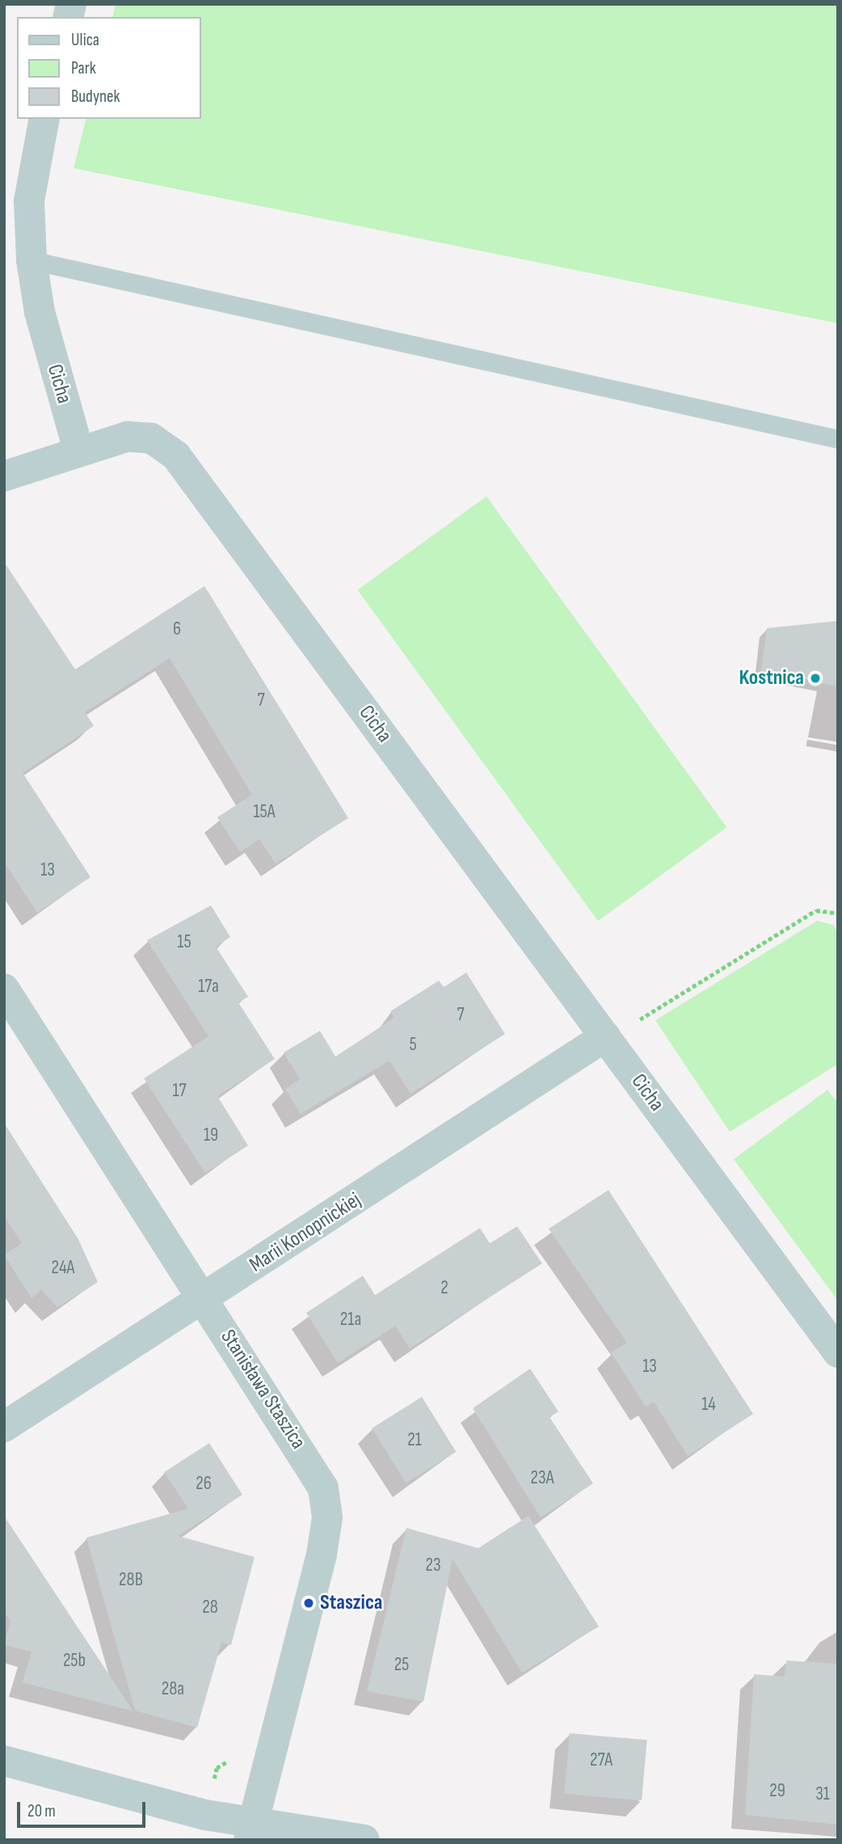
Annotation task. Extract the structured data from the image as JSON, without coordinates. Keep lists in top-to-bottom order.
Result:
{
  "streets": {
    "street": ["Cicha", "Marii Konopnickiej", "Stanisława Staszica"]
  },
  "crossings": [
    ["Cicha", "Marii Konopnickiej"],
    ["Marii Konopnickiej", "Stanisława Staszica"]
  ],
  "places": ["Kostnica", "Staszica"],
  "house_numbers": [
    "6",
    "7",
    "15A",
    "13",
    "15",
    "17a",
    "7",
    "5",
    "17",
    "19",
    "24A",
    "2",
    "21a",
    "13",
    "14",
    "21",
    "23A",
    "26",
    "23",
    "28B",
    "28",
    "25b",
    "25",
    "28a",
    "27A",
    "29",
    "31"
  ],
  "legend": ["Ulica", "Park", "Budynek"],
  "scale_bar": "20 m"
}
